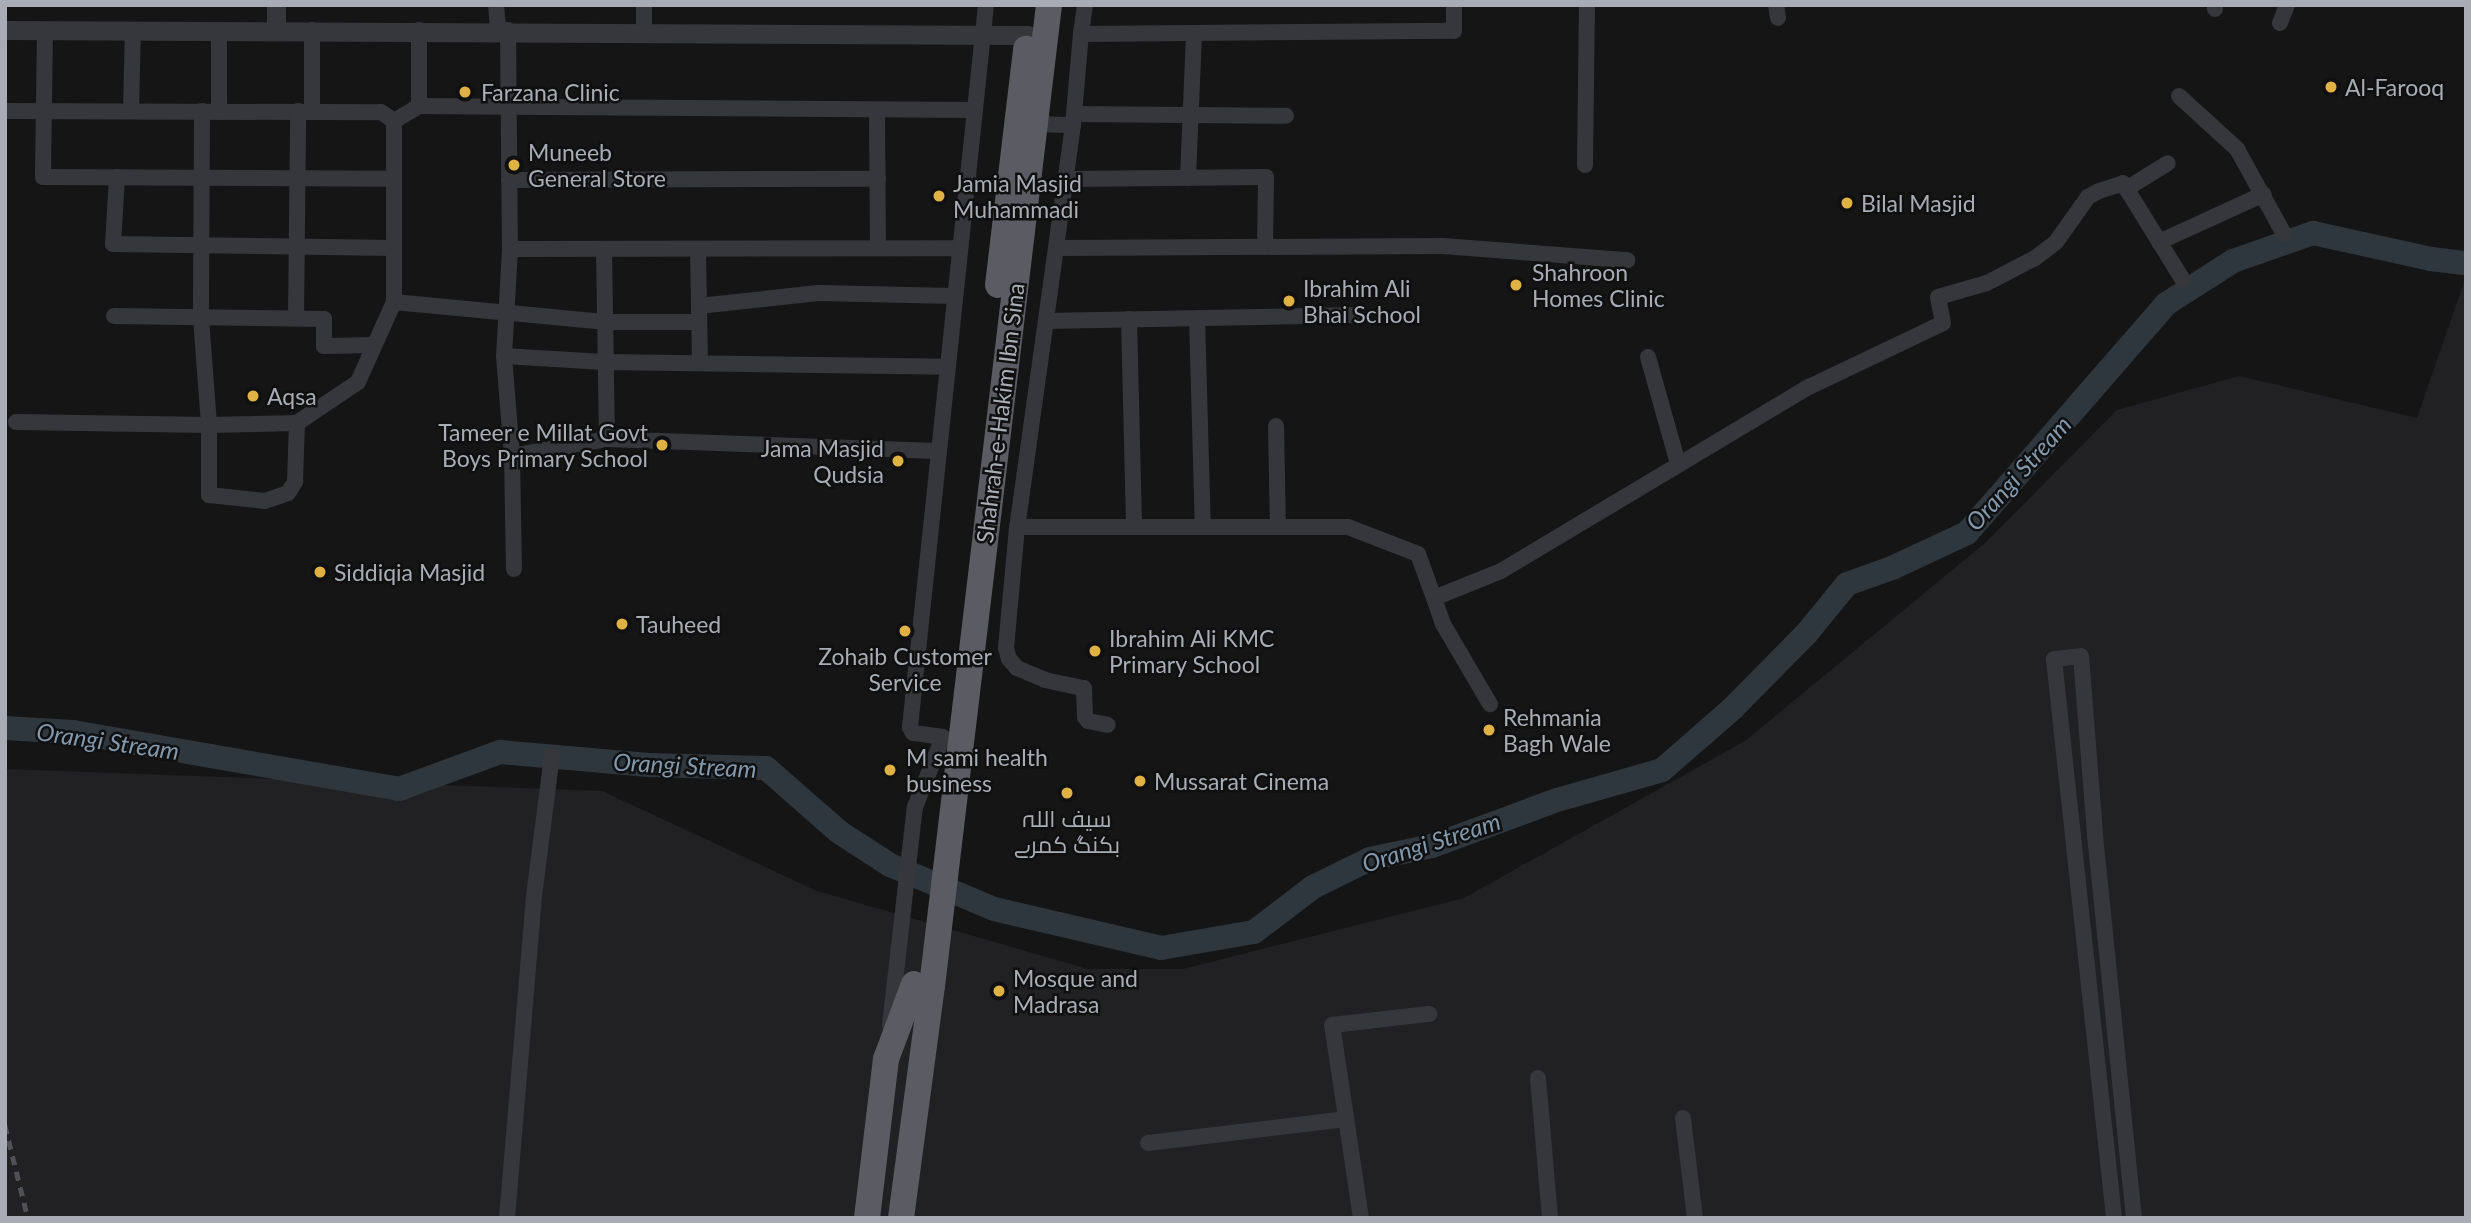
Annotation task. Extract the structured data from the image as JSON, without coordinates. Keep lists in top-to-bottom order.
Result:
{
  "streets": {
    "highway": ["Shahrah-e-Hakim Ibn Sina"]
  },
  "water": ["Orangi Stream"],
  "places": [
    "Al-Farooq",
    "Farzana Clinic",
    "Muneeb General Store",
    "Jamia Masjid Muhammadi",
    "Bilal Masjid",
    "Shahroon Homes Clinic",
    "Ibrahim Ali Bhai School",
    "Aqsa",
    "Tameer e Millat Govt Boys Primary School",
    "Jama Masjid Qudsia",
    "Siddiqia Masjid",
    "Tauheed",
    "Zohaib Customer Service",
    "Ibrahim Ali KMC Primary School",
    "Rehmania Bagh Wale",
    "M sami health business",
    "Mussarat Cinema",
    "سیف اللہ بکنگ کمرے",
    "Mosque and Madrasa"
  ]
}
